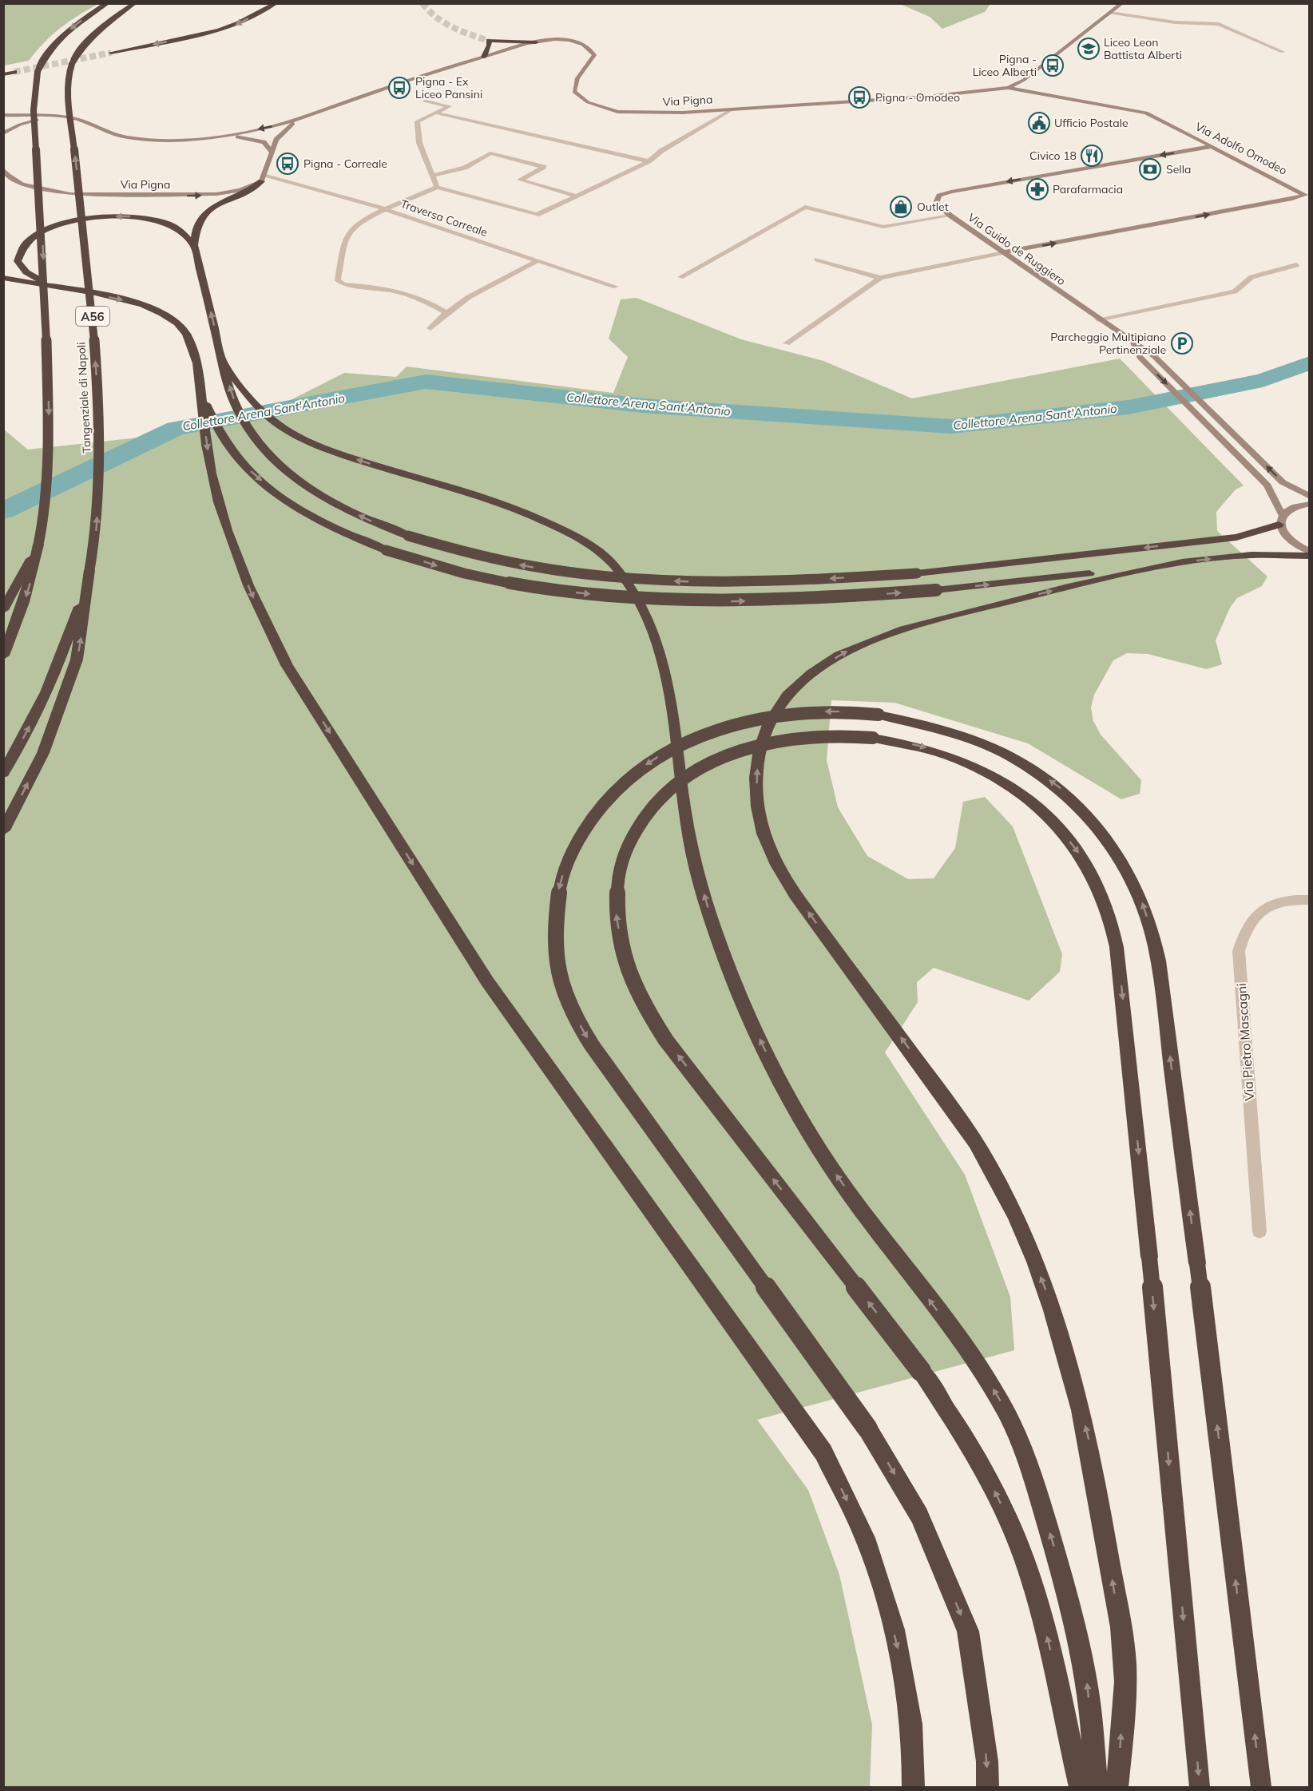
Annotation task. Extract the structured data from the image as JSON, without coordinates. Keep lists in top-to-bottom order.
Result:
{
  "streets": {
    "highway": ["A56", "Tangenziale di Napoli"],
    "main road": ["Via Pigna", "Via Adolfo Omodeo", "Via Guido de Ruggiero"],
    "street": ["Traversa Correale", "Via Pietro Mascagni"]
  },
  "crossings": [
    ["Via Pigna", "Via Adolfo Omodeo"],
    ["Via Pigna", "Traversa Correale"],
    ["Via Adolfo Omodeo", "Via Guido de Ruggiero"]
  ],
  "water": ["Collettore Arena Sant'Antonio"],
  "places": {
    "school or university": ["Liceo Leon Battista Alberti"],
    "bus stop": [
      "Pigna - Liceo Alberti",
      "Pigna - Ex Liceo Pansini",
      "Pigna - Omodeo",
      "Pigna - Correale"
    ],
    "public building": ["Ufficio Postale"],
    "restaurant": ["Civico 18"],
    "bank": ["Sella"],
    "pharmacy": ["Parafarmacia"],
    "shop": ["Outlet"],
    "parking": ["Parcheggio Multipiano Pertinenziale"]
  }
}
